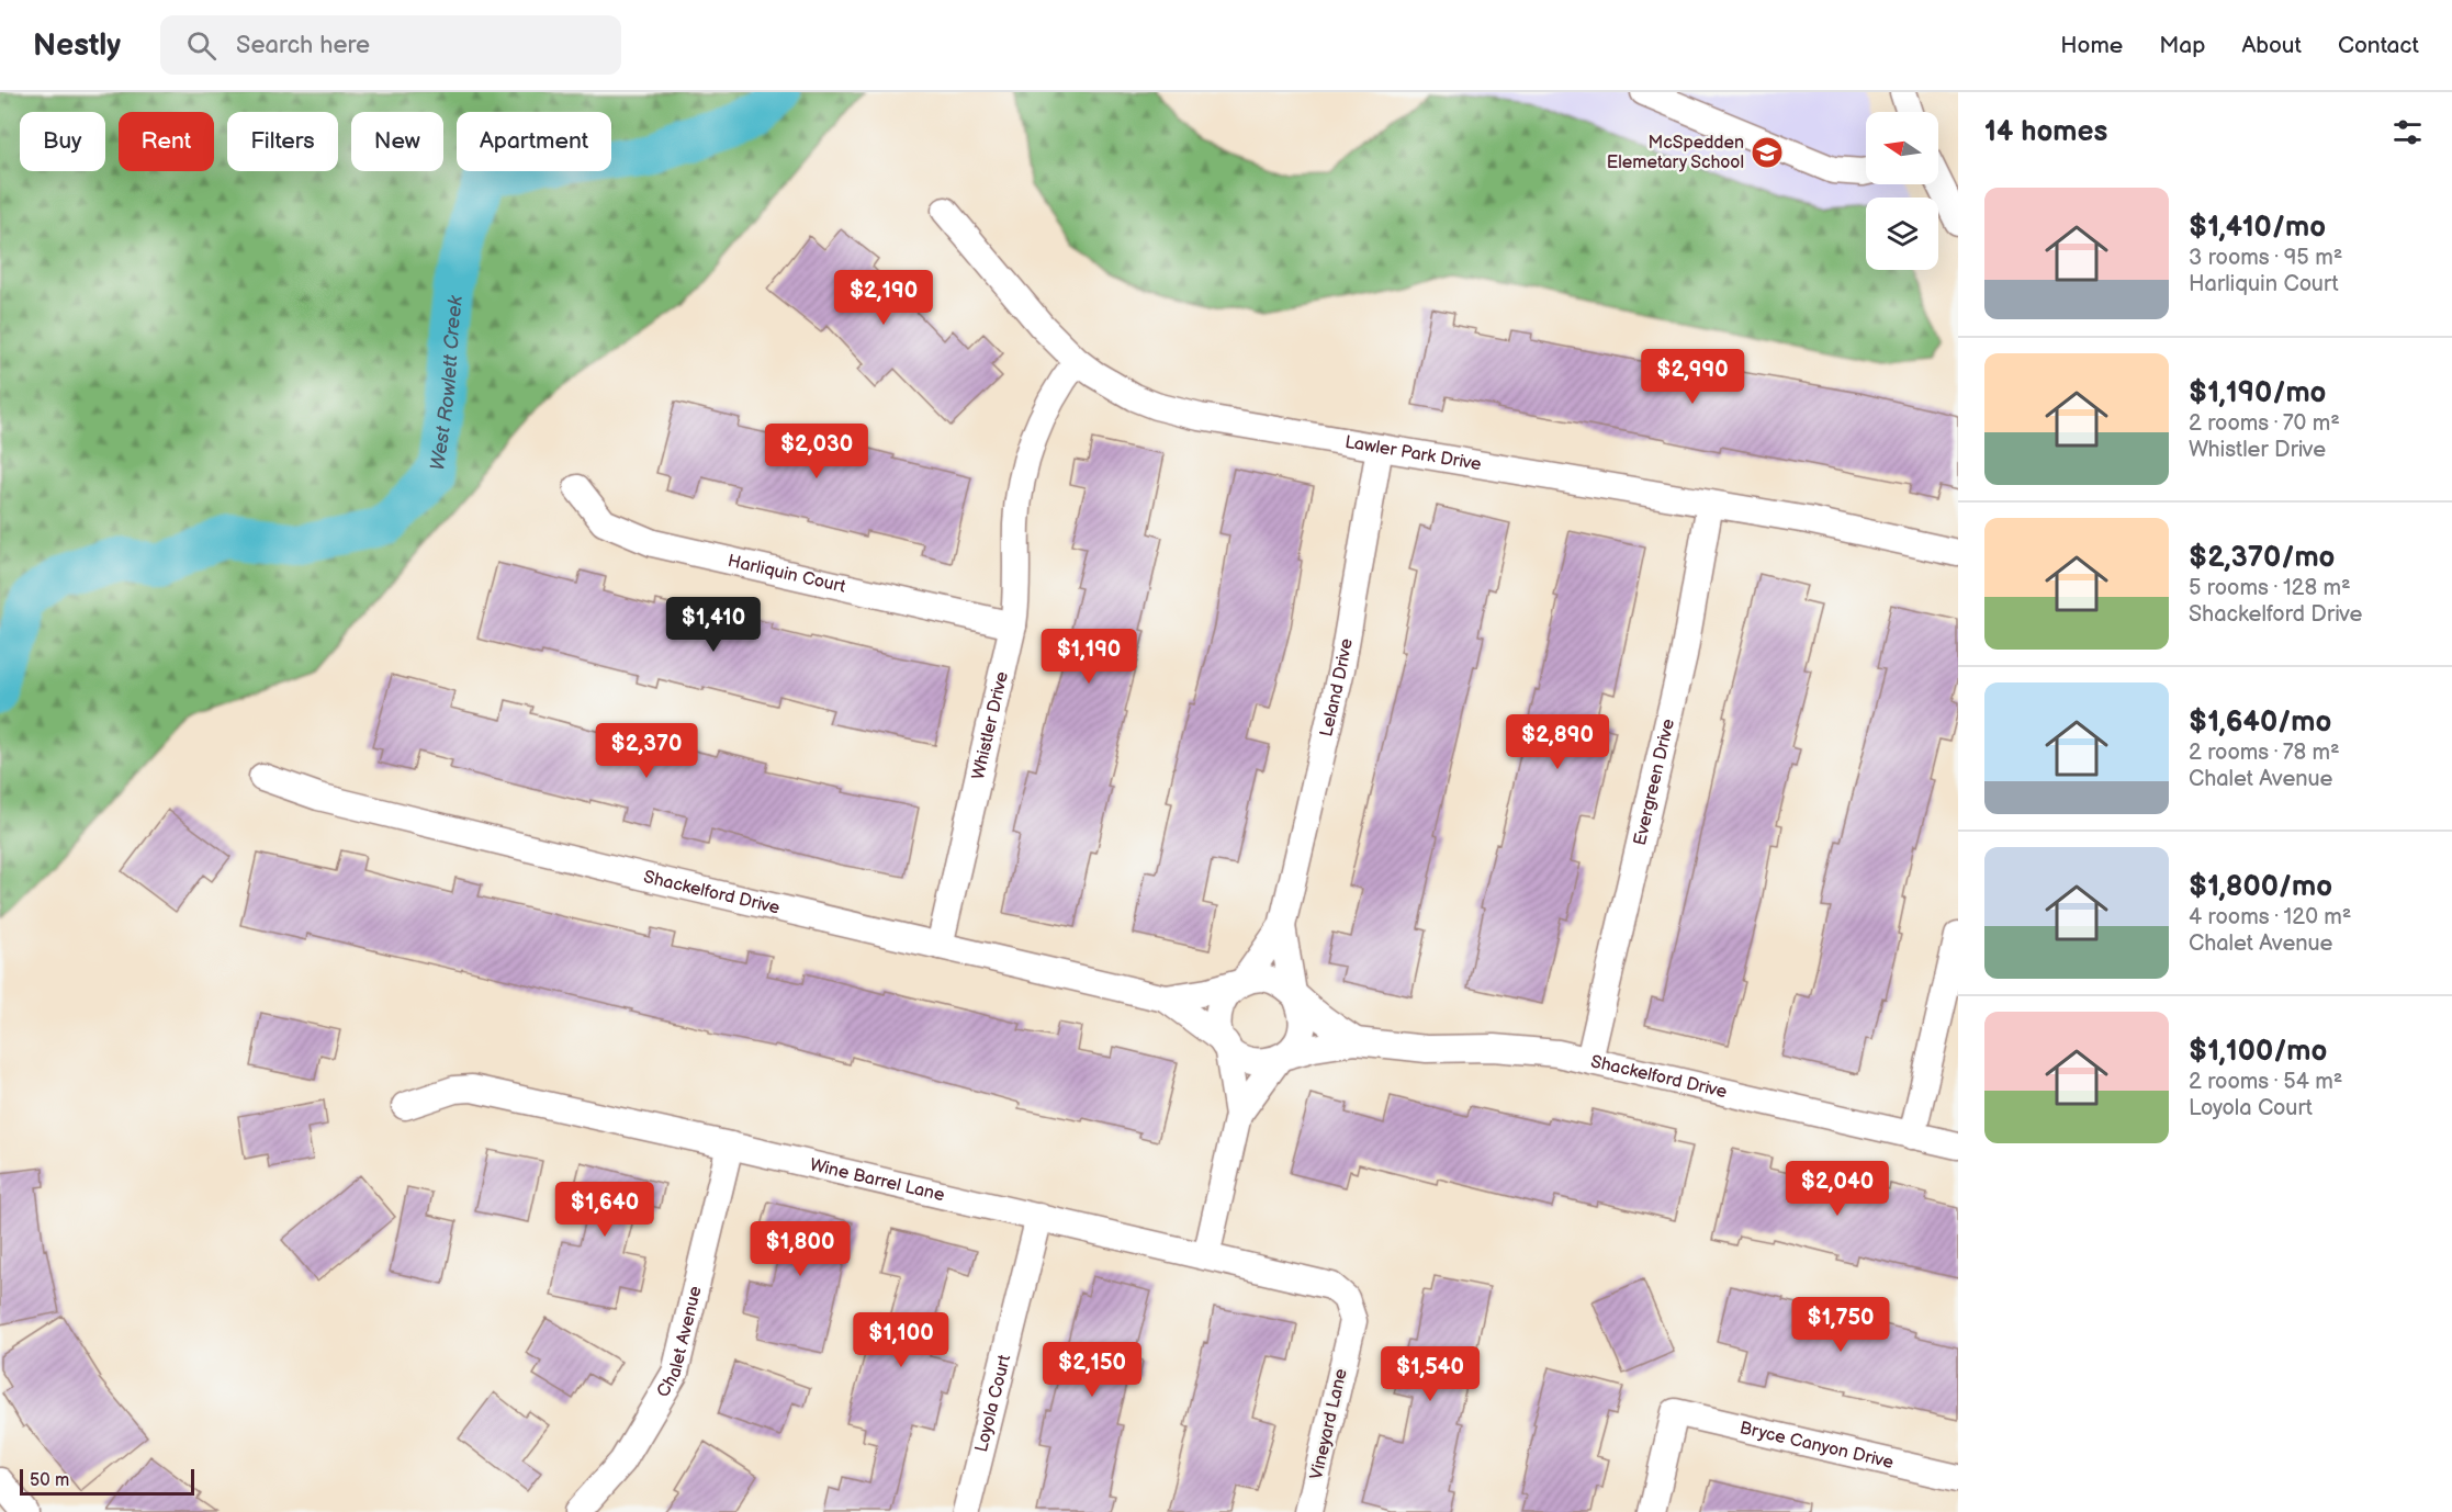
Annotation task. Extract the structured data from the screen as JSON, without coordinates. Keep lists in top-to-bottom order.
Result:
{
  "streets": {
    "street": [
      "Lawler Park Drive",
      "Harliquin Court",
      "Leland Drive",
      "Whistler Drive",
      "Evergreen Drive",
      "Shackelford Drive",
      "Wine Barrel Lane",
      "Chalet Avenue",
      "Loyola Court",
      "Vineyard Lane",
      "Bryce Canyon Drive"
    ]
  },
  "crossings": [
    ["Lawler Park Drive", "Leland Drive"],
    ["Lawler Park Drive", "Whistler Drive"],
    ["Lawler Park Drive", "Evergreen Drive"],
    ["Harliquin Court", "Whistler Drive"],
    ["Leland Drive", "Shackelford Drive"],
    ["Whistler Drive", "Shackelford Drive"],
    ["Evergreen Drive", "Shackelford Drive"],
    ["Wine Barrel Lane", "Chalet Avenue"],
    ["Wine Barrel Lane", "Loyola Court"],
    ["Wine Barrel Lane", "Vineyard Lane"]
  ],
  "water": ["West Rowlett Creek"],
  "places": {
    "school or university": ["McSpedden Elemetary School"]
  },
  "scale_bar": "50 m",
  "north": "left",
  "page": {
    "header": "Nestly",
    "search": "Search here",
    "nav": [
      "Home",
      "Map",
      "About",
      "Contact"
    ],
    "heading": "14 homes",
    "chip": [
      "Buy",
      "Rent",
      "Filters",
      "New",
      "Apartment"
    ],
    "list": [
      {
        "name": "$1,410/mo",
        "note": "3 rooms · 95 m² · Harliquin Court"
      },
      {
        "name": "$1,190/mo",
        "note": "2 rooms · 70 m² · Whistler Drive"
      },
      {
        "name": "$2,370/mo",
        "note": "5 rooms · 128 m² · Shackelford Drive"
      },
      {
        "name": "$1,640/mo",
        "note": "2 rooms · 78 m² · Chalet Avenue"
      },
      {
        "name": "$1,800/mo",
        "note": "4 rooms · 120 m² · Chalet Avenue"
      },
      {
        "name": "$1,100/mo",
        "note": "2 rooms · 54 m² · Loyola Court"
      }
    ],
    "price": [
      "$2,190",
      "$2,990",
      "$2,030",
      "$1,410",
      "$1,190",
      "$2,890",
      "$2,370",
      "$2,040",
      "$1,640",
      "$1,800",
      "$1,750",
      "$1,100",
      "$2,150",
      "$1,540"
    ],
    "scale": "50 m"
  }
}
